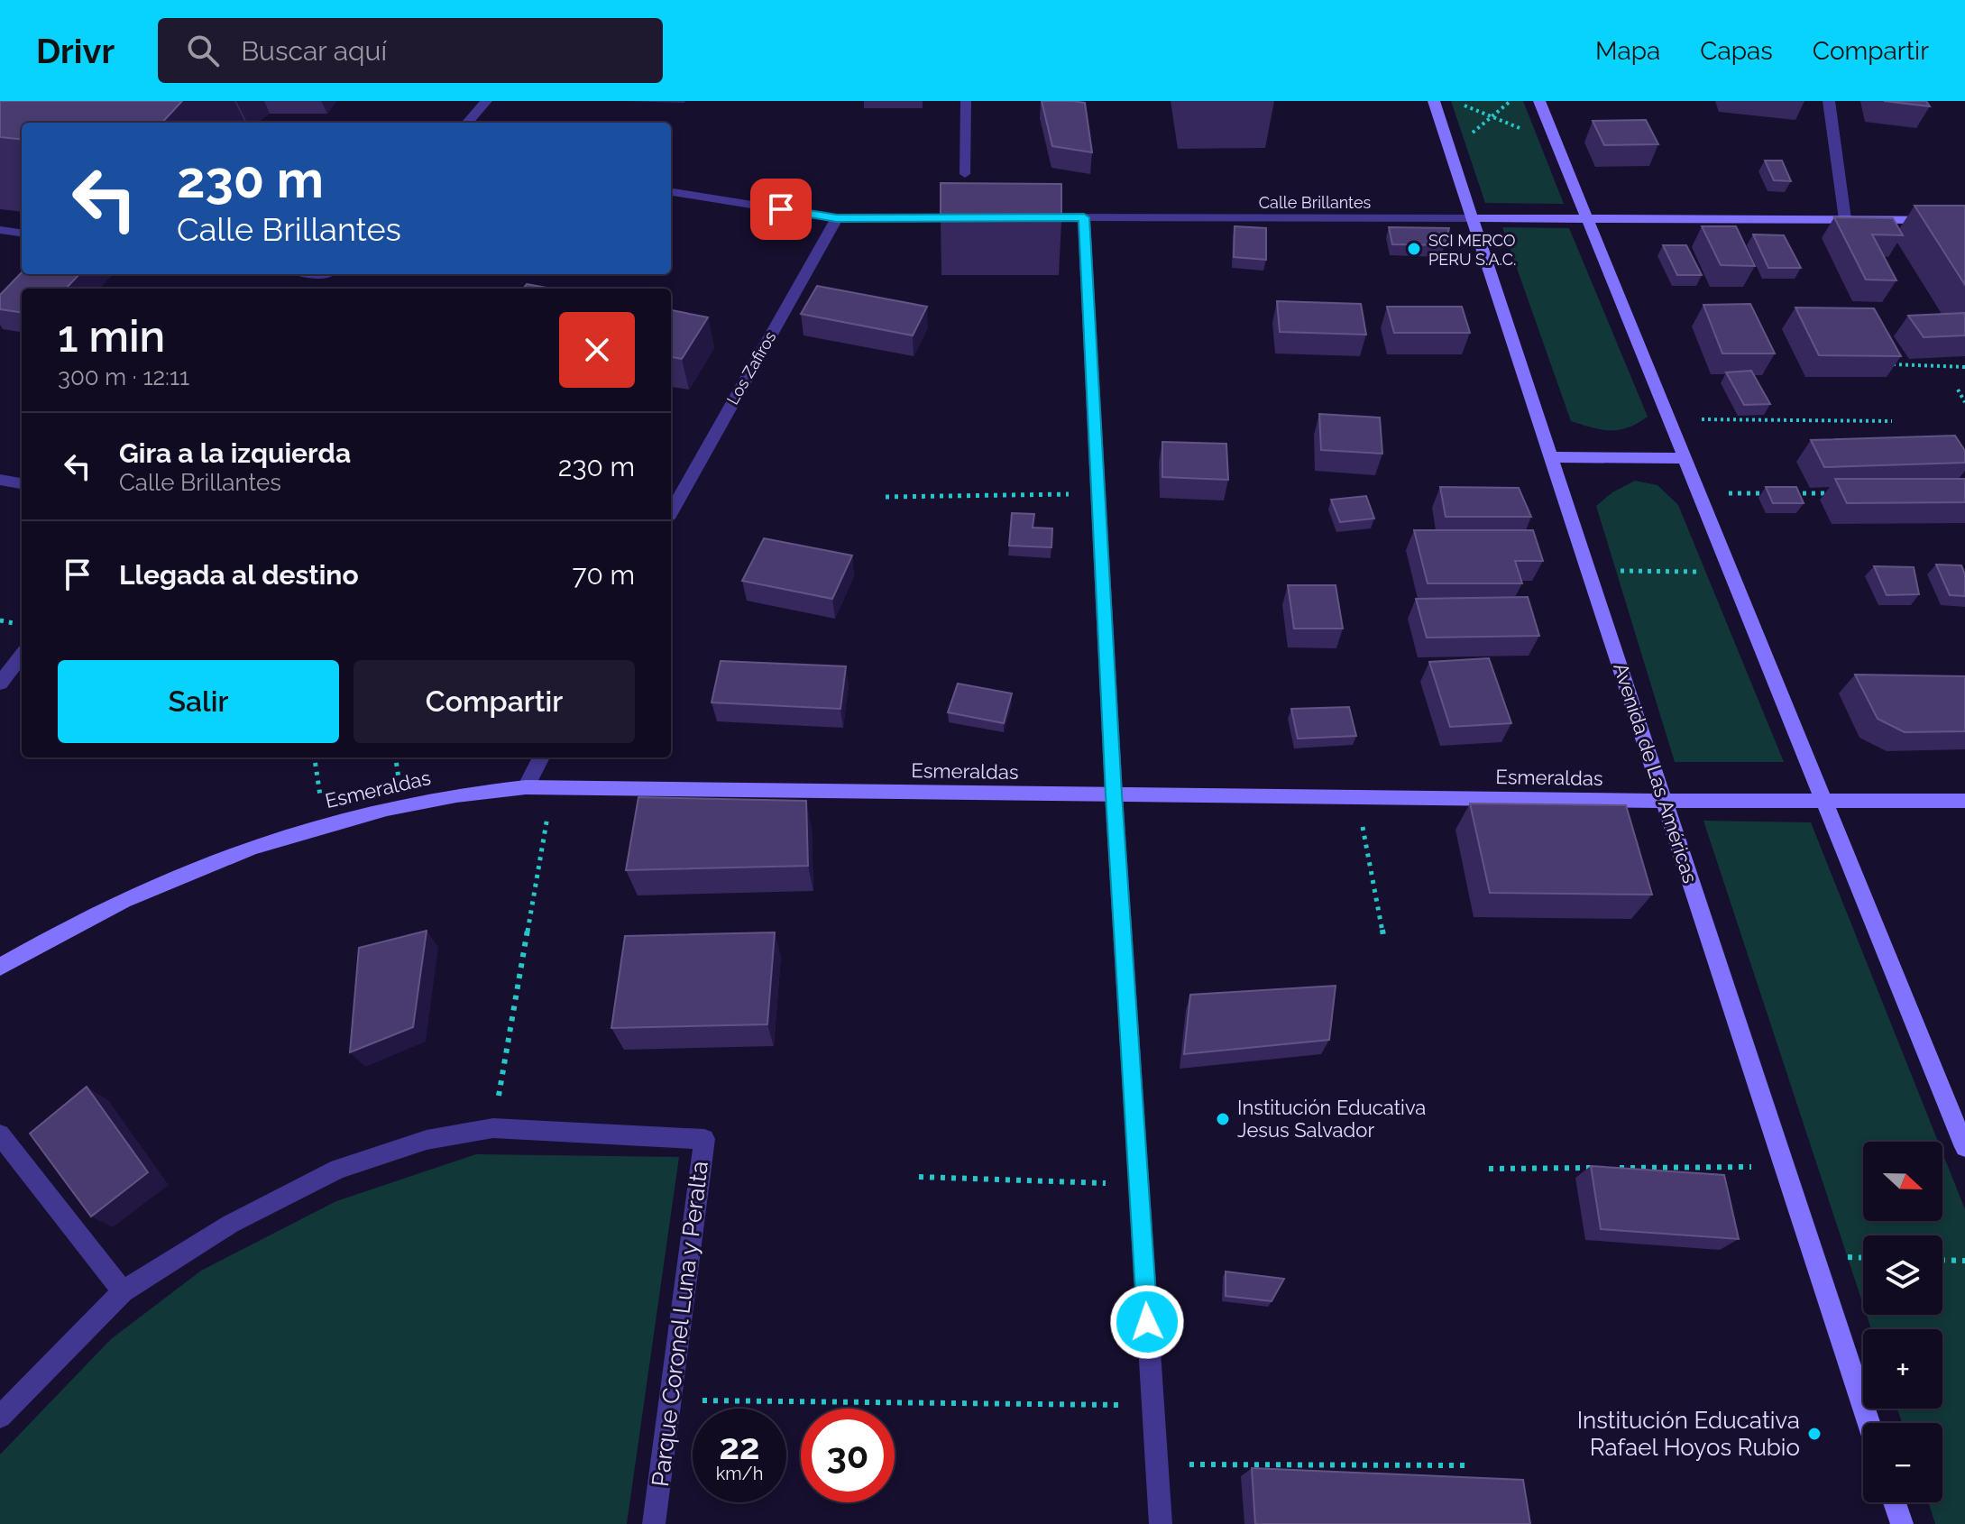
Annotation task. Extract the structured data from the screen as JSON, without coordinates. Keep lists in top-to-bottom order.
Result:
{
  "streets": {
    "street": [
      "Calle Brillantes",
      "Los Zafiros",
      "Esmeraldas",
      "Avenida de Las Américas",
      "Parque Coronel Luna y Peralta"
    ]
  },
  "crossings": [
    ["Calle Brillantes", "Avenida de Las Américas"],
    ["Esmeraldas", "Avenida de Las Américas"]
  ],
  "places": ["SCI MERCO PERU S.A.C.", "Institución Educativa Jesus Salvador", "Institución Educativa Rafael Hoyos Rubio"],
  "north": "right",
  "page": {
    "header": "Drivr",
    "search": "Buscar aquí",
    "nav": ["Mapa", "Capas", "Compartir"],
    "turn": ["230 m", "Calle Brillantes"],
    "heading": ["1 min", "300 m · 12:11"],
    "list": [
      {
        "name": "Gira a la izquierda",
        "note": "Calle Brillantes",
        "value": "230 m"
      },
      {
        "name": "Llegada al destino",
        "value": "70 m"
      }
    ],
    "buttons": ["Salir", "Compartir"],
    "map_buttons": ["+", "−"],
    "speed": "22 km/h",
    "limit": "30"
  }
}
